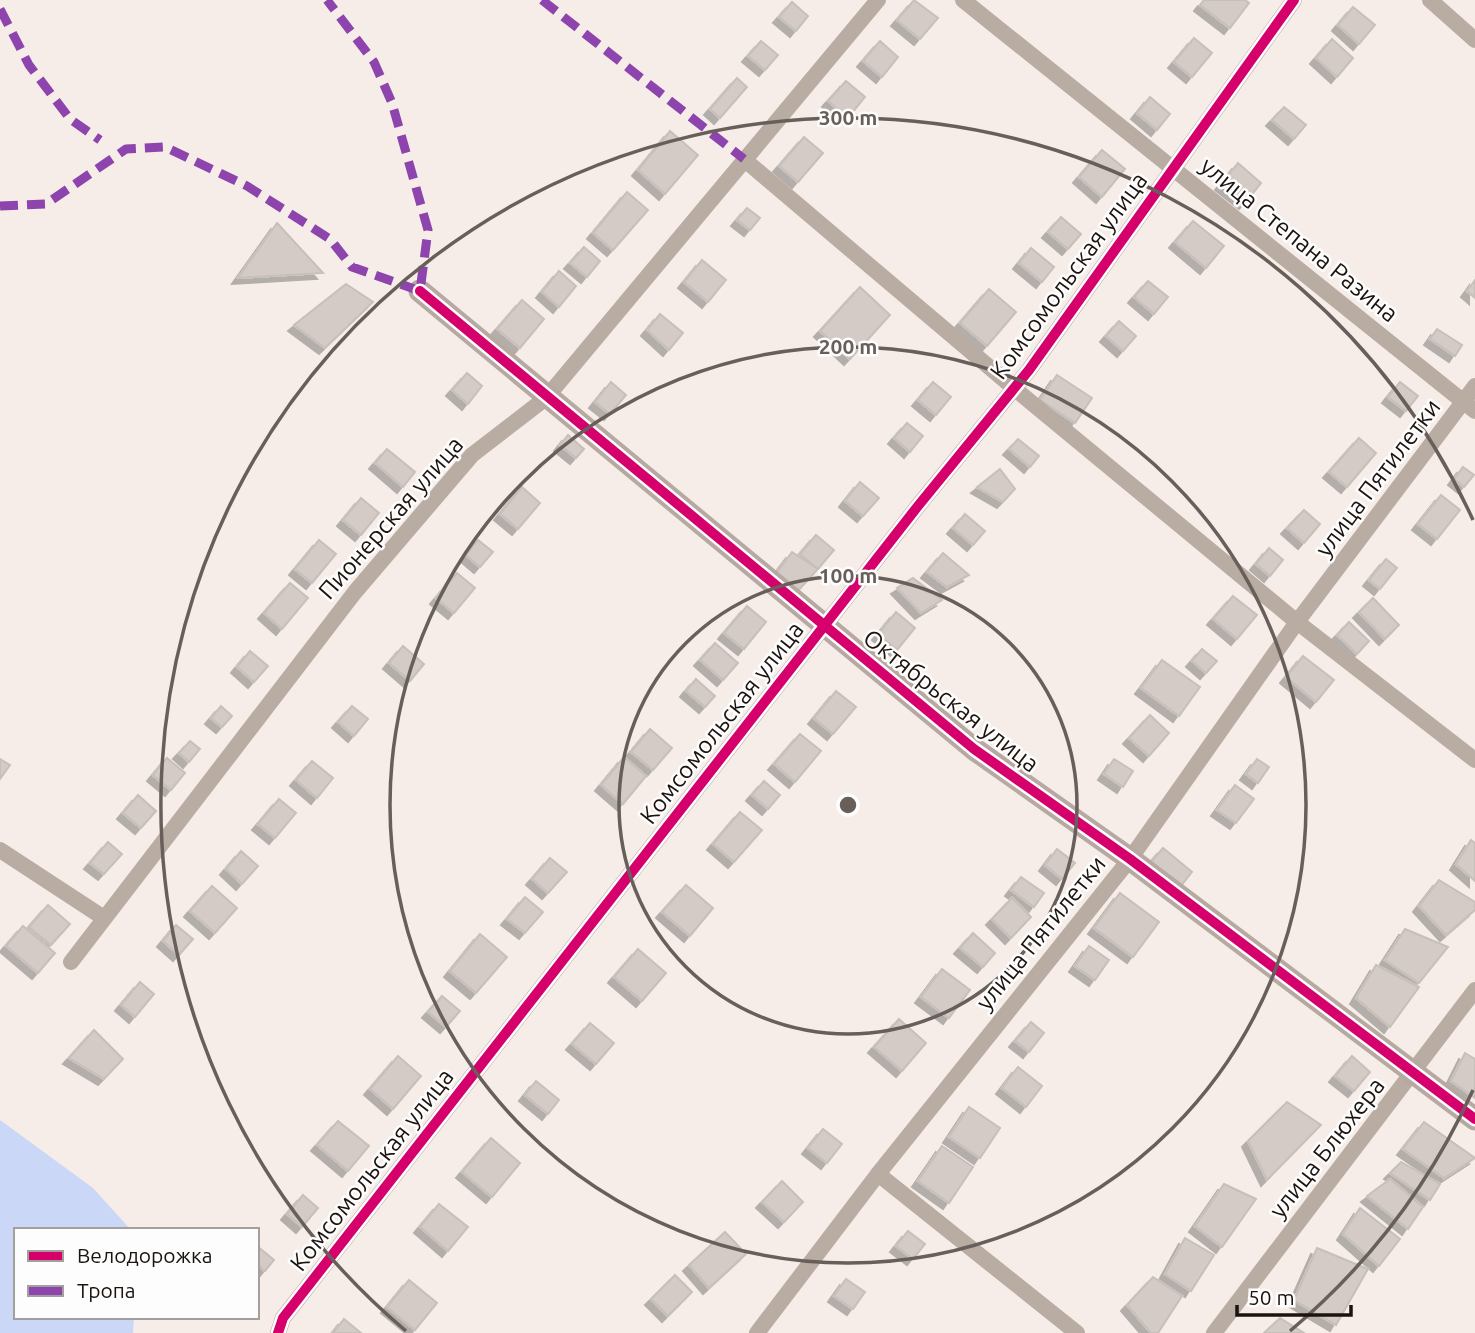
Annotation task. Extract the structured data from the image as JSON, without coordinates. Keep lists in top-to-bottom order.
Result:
{
  "streets": {
    "street": [
      "улица Степана Разина",
      "Комсомольская улица",
      "улица Пятилетки",
      "Пионерская улица",
      "Октябрьская улица",
      "улица Блюхера"
    ]
  },
  "crossings": [
    ["улица Степана Разина", "Комсомольская улица"],
    ["улица Степана Разина", "улица Пятилетки"],
    ["Комсомольская улица", "Октябрьская улица"],
    ["улица Пятилетки", "Октябрьская улица"],
    ["Пионерская улица", "Октябрьская улица"],
    ["Октябрьская улица", "улица Блюхера"]
  ],
  "legend": ["Велодорожка", "Тропа"],
  "scale_bar": "50 m",
  "rings": ["300 m", "200 m", "100 m"]
}
